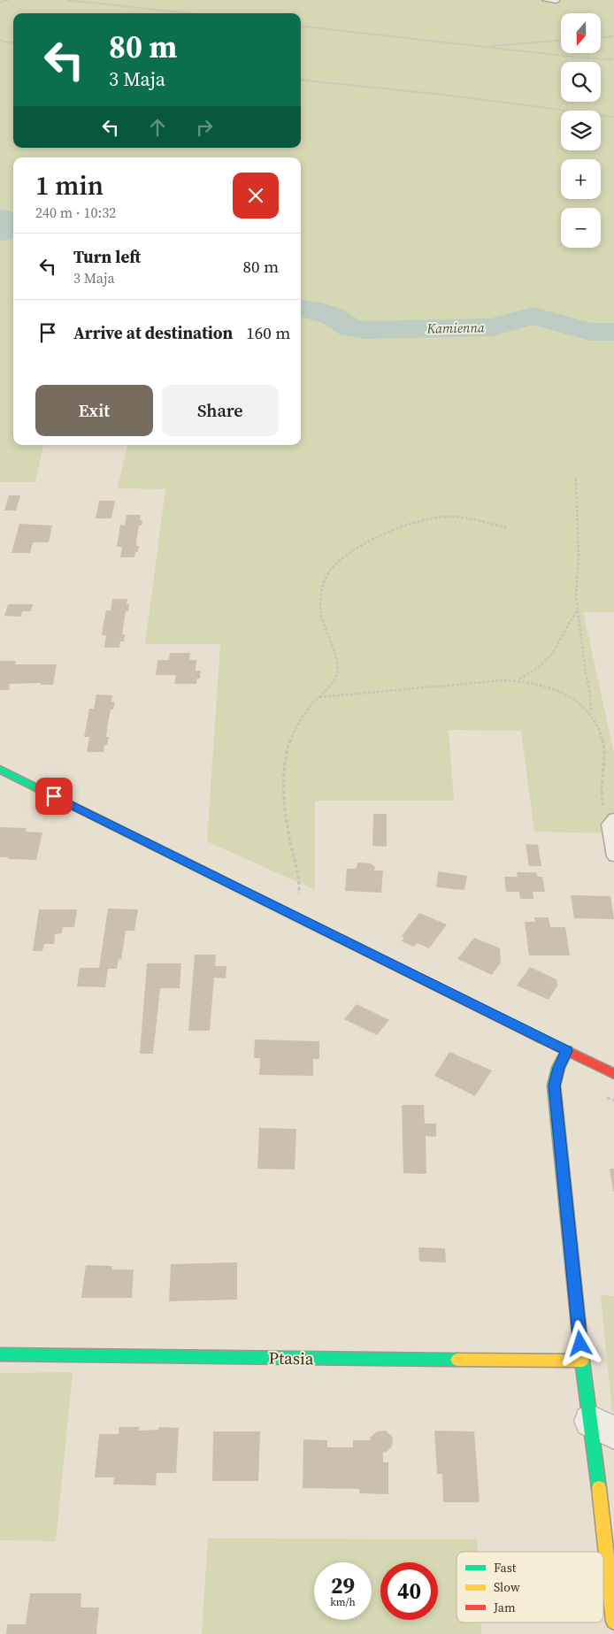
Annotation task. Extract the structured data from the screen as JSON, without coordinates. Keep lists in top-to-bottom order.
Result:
{
  "streets": {
    "street": ["Ptasia"]
  },
  "water": ["Kamienna"],
  "legend": ["Fast", "Slow", "Jam"],
  "north": "bottom",
  "page": {
    "map_buttons": ["+", "−"],
    "turn": ["80 m", "3 Maja"],
    "heading": ["1 min", "240 m · 10:32"],
    "list": [
      {
        "name": "Turn left",
        "note": "3 Maja",
        "value": "80 m"
      },
      {
        "name": "Arrive at destination",
        "value": "160 m"
      }
    ],
    "buttons": ["Exit", "Share"],
    "speed": "29 km/h",
    "limit": "40"
  }
}
